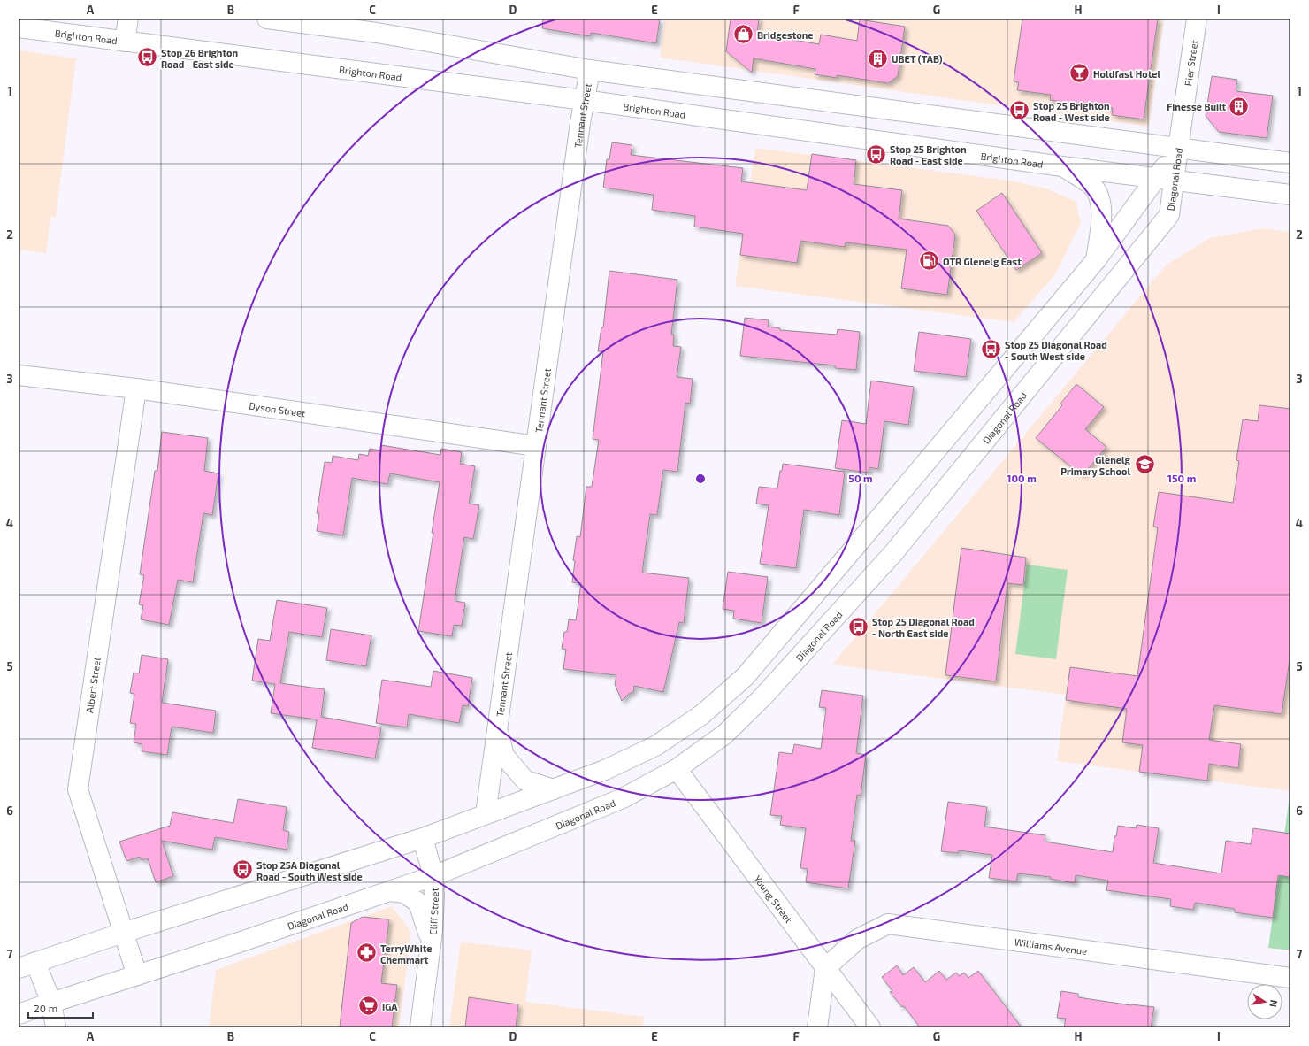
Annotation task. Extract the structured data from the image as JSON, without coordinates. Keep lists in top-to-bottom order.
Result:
{
  "streets": {
    "main road": [
      "Brighton Road",
      "Pier Street",
      "Tennant Street",
      "Diagonal Road",
      "Dyson Street",
      "Albert Street",
      "Young Street",
      "Cliff Street",
      "Williams Avenue"
    ]
  },
  "crossings": [
    ["Brighton Road", "Tennant Street"],
    ["Brighton Road", "Diagonal Road"],
    ["Pier Street", "Diagonal Road"],
    ["Tennant Street", "Diagonal Road"],
    ["Tennant Street", "Dyson Street"],
    ["Diagonal Road", "Albert Street"],
    ["Diagonal Road", "Young Street"],
    ["Diagonal Road", "Cliff Street"],
    ["Dyson Street", "Albert Street"],
    ["Young Street", "Williams Avenue"]
  ],
  "places": {
    "shop": ["Bridgestone"],
    "bus stop": [
      "Stop 26 Brighton Road - East side",
      "Stop 25 Brighton Road - West side",
      "Stop 25 Brighton Road - East side",
      "Stop 25 Diagonal Road - South West side",
      "Stop 25 Diagonal Road - North East side",
      "Stop 25A Diagonal Road - South West side"
    ],
    "building": ["UBET (TAB)", "Finesse Built"],
    "bar": ["Holdfast Hotel"],
    "fuel station": ["OTR Glenelg East"],
    "school or university": ["Glenelg Primary School"],
    "pharmacy": ["TerryWhite Chemmart"],
    "supermarket": ["IGA"]
  },
  "scale_bar": "20 m",
  "north": "right",
  "grid": {
    "columns": [
      "A",
      "B",
      "C",
      "D",
      "E",
      "F",
      "G",
      "H",
      "I"
    ],
    "rows": [
      "1",
      "2",
      "3",
      "4",
      "5",
      "6",
      "7"
    ]
  },
  "rings": ["50 m", "100 m", "150 m"]
}
